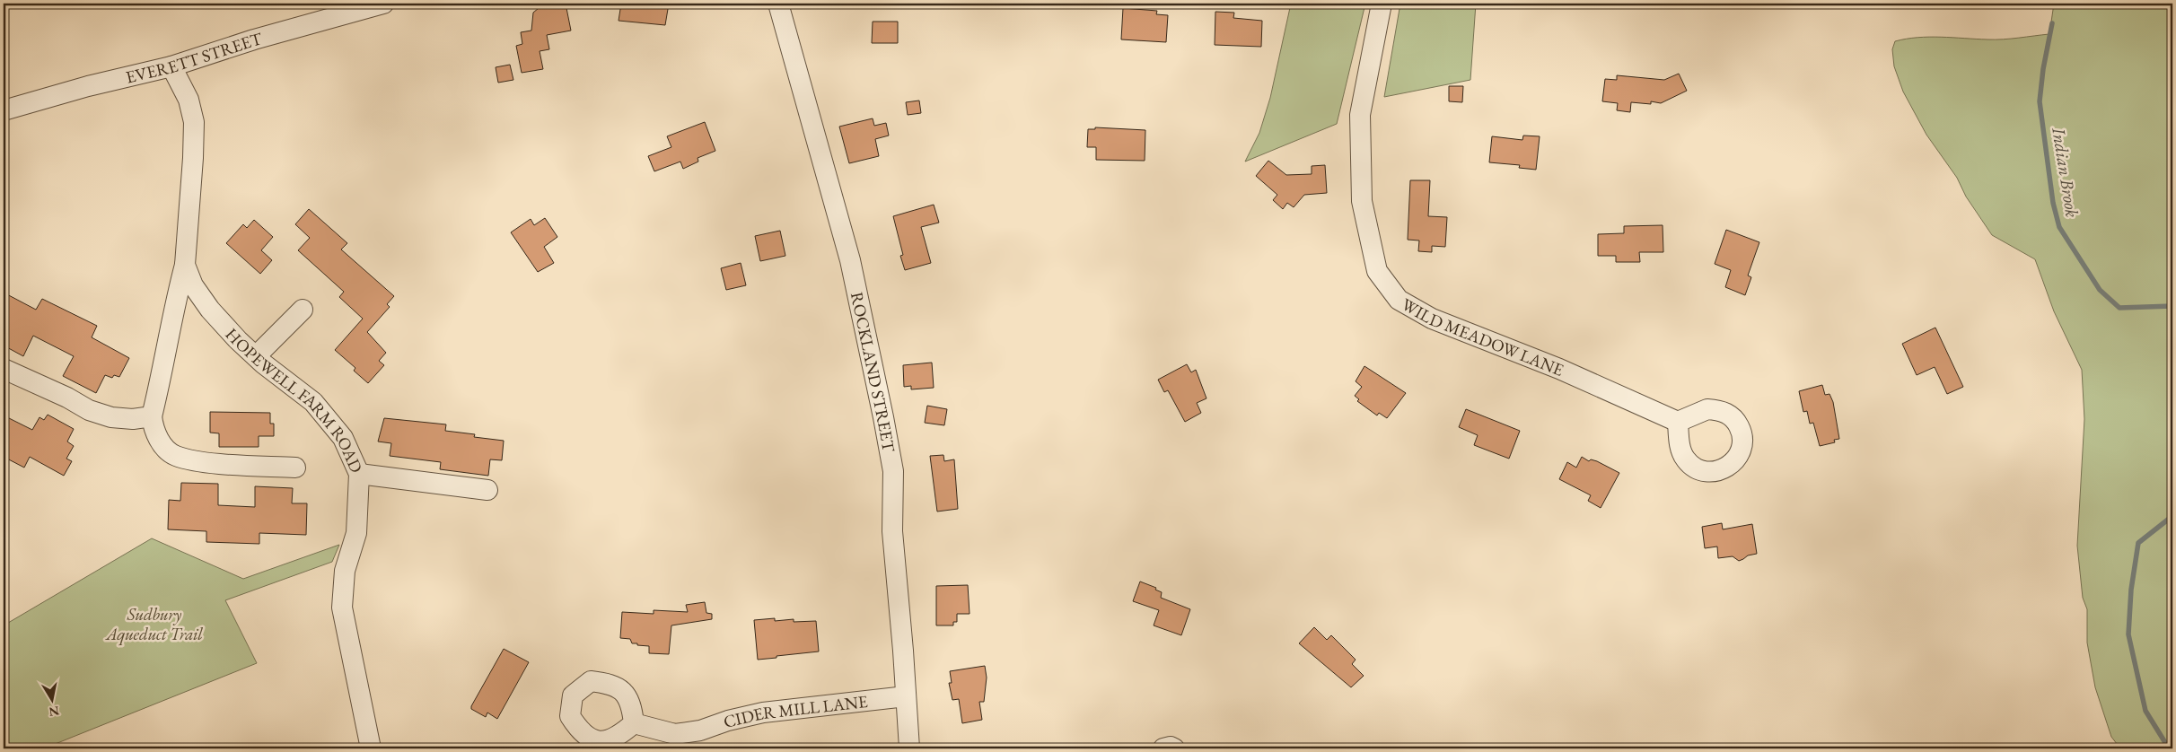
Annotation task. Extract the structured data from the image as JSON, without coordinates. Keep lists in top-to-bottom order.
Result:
{
  "streets": {
    "street": [
      "EVERETT STREET",
      "WILD MEADOW LANE",
      "ROCKLAND STREET",
      "HOPEWELL FARM ROAD",
      "CIDER MILL LANE"
    ]
  },
  "crossings": [
    ["EVERETT STREET", "HOPEWELL FARM ROAD"],
    ["ROCKLAND STREET", "CIDER MILL LANE"]
  ],
  "water": ["Indian Brook"],
  "parks": ["Sudbury Aqueduct Trail"],
  "north": "bottom"
}
